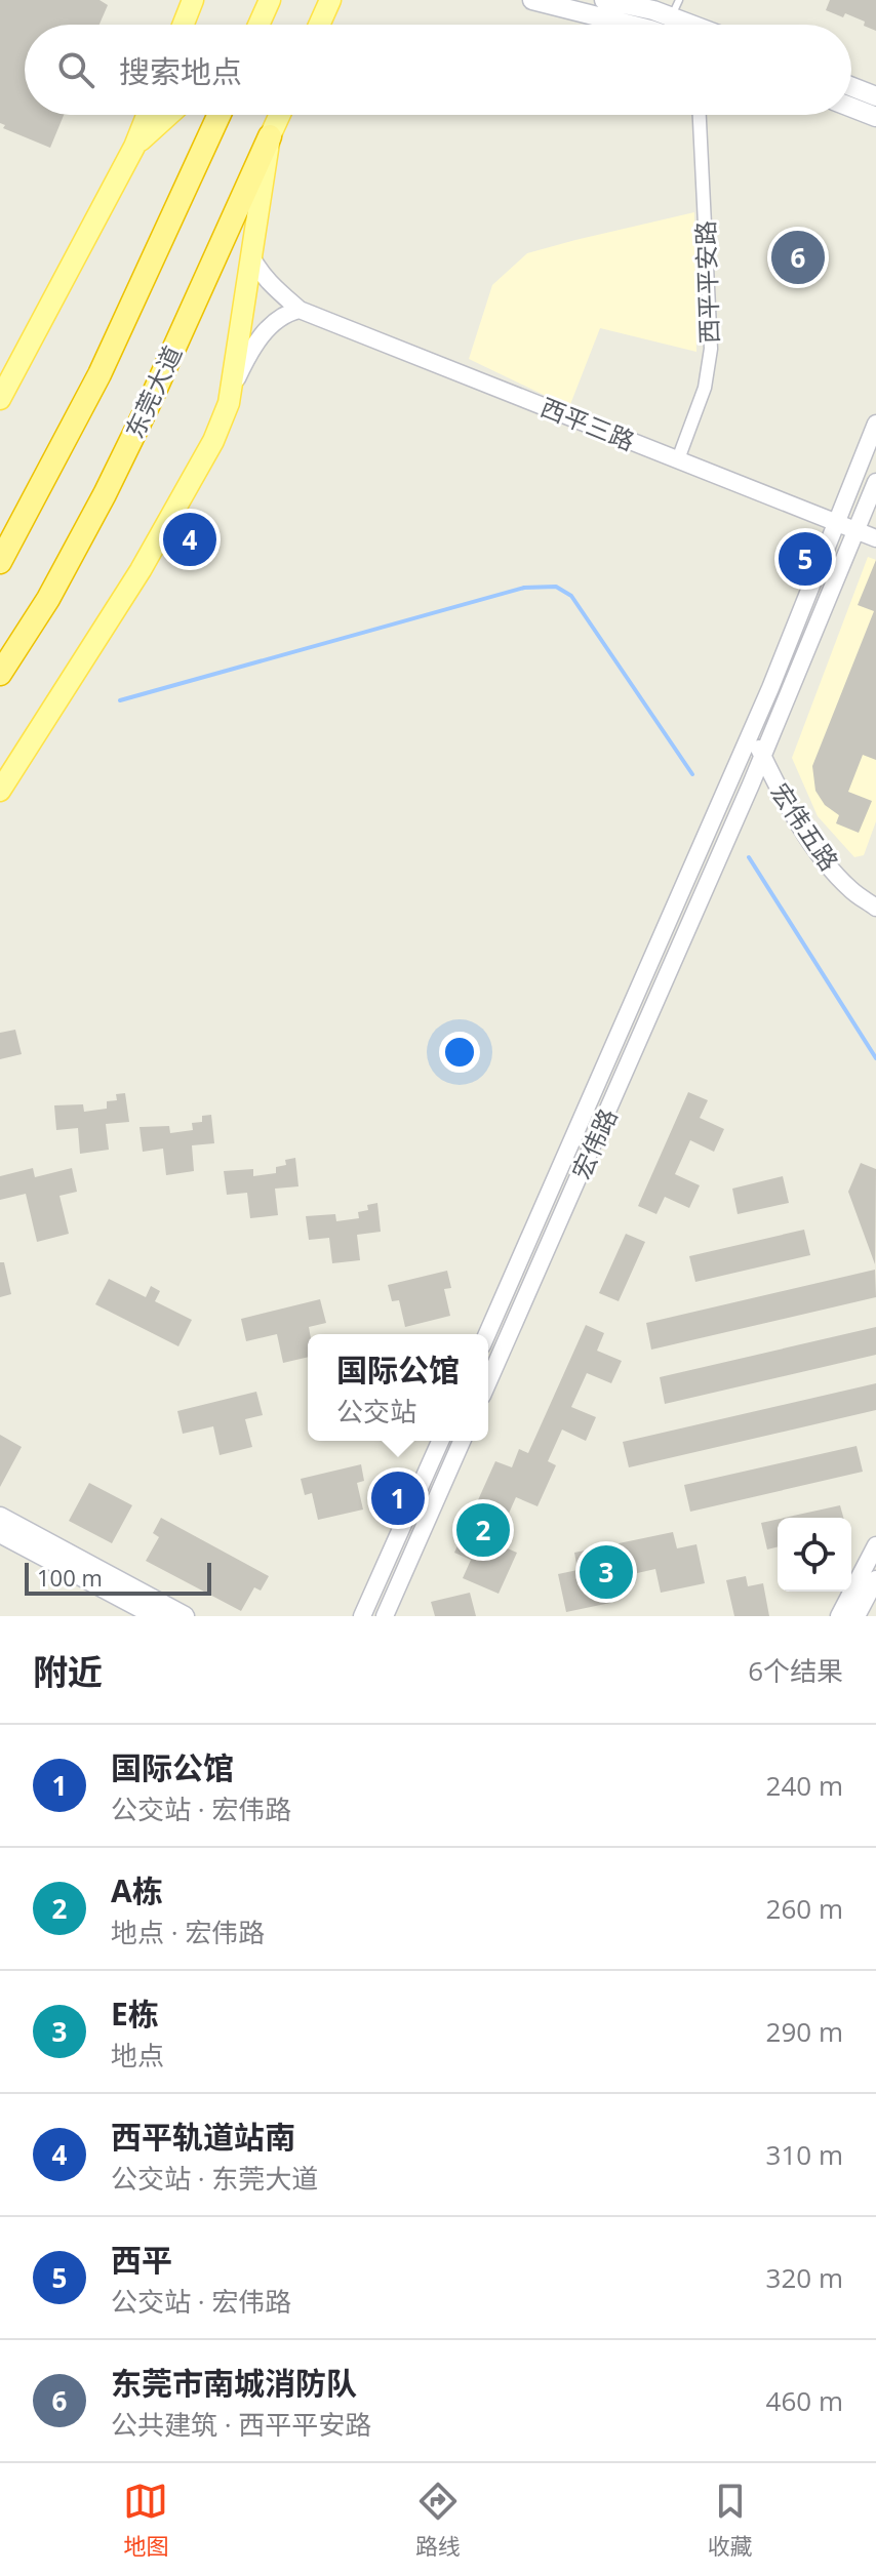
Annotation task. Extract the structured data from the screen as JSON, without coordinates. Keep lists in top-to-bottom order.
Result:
{
  "streets": {
    "highway": ["东莞大道"],
    "street": [
      "西平平安路",
      "西平三路",
      "宏伟五路",
      "宏伟路"
    ]
  },
  "crossings": [
    ["西平平安路", "西平三路"],
    ["宏伟五路", "宏伟路"]
  ],
  "scale_bar": "100 m",
  "page": {
    "search": "搜索地点",
    "pins": [
      "6",
      "4",
      "5",
      "1",
      "2",
      "3"
    ],
    "popup": ["国际公馆", "公交站"],
    "scale": "100 m",
    "heading": ["附近", "6个结果"],
    "list": [
      {
        "mark": "1",
        "name": "国际公馆",
        "note": "公交站 · 宏伟路",
        "value": "240 m"
      },
      {
        "mark": "2",
        "name": "A栋",
        "note": "地点 · 宏伟路",
        "value": "260 m"
      },
      {
        "mark": "3",
        "name": "E栋",
        "note": "地点",
        "value": "290 m"
      },
      {
        "mark": "4",
        "name": "西平轨道站南",
        "note": "公交站 · 东莞大道",
        "value": "310 m"
      },
      {
        "mark": "5",
        "name": "西平",
        "note": "公交站 · 宏伟路",
        "value": "320 m"
      },
      {
        "mark": "6",
        "name": "东莞市南城消防队",
        "note": "公共建筑 · 西平平安路",
        "value": "460 m"
      }
    ],
    "nav": ["地图", "路线", "收藏"]
  }
}
